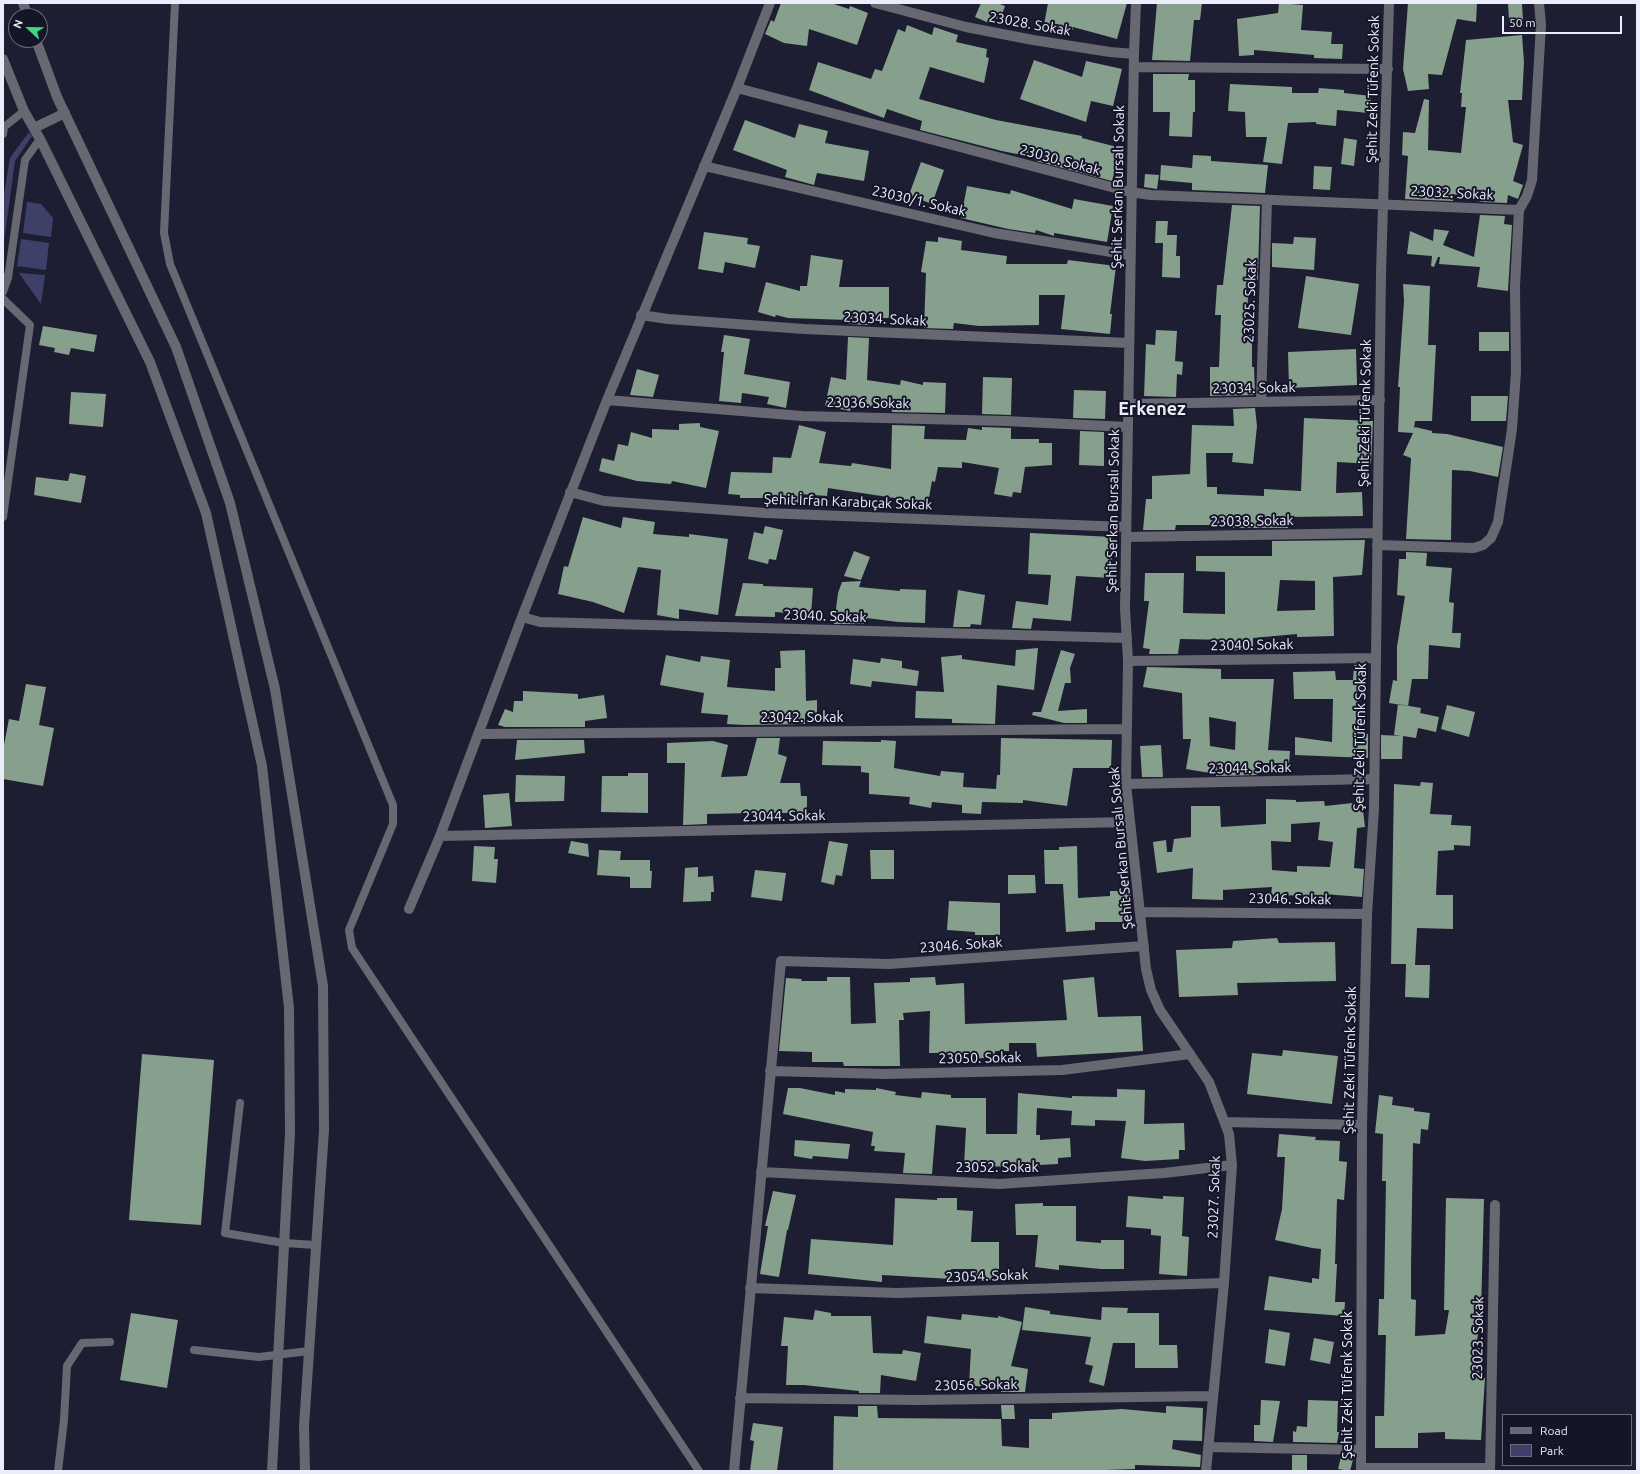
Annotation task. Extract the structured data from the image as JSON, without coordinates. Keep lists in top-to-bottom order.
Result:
{
  "streets": {
    "street": [
      "23028. Sokak",
      "Şehit Zeki Tüfenk Sokak",
      "23030. Sokak",
      "Şehit Serkan Bursalı Sokak",
      "23032. Sokak",
      "23030/1. Sokak",
      "23025. Sokak",
      "23034. Sokak",
      "23036. Sokak",
      "Şehit İrfan Karabıçak Sokak",
      "23038. Sokak",
      "23040. Sokak",
      "23042. Sokak",
      "23044. Sokak",
      "23046. Sokak",
      "23050. Sokak",
      "23052. Sokak",
      "23027. Sokak",
      "23054. Sokak",
      "23023. Sokak",
      "23056. Sokak"
    ]
  },
  "crossings": [
    ["23028. Sokak", "Şehit Serkan Bursalı Sokak"],
    ["Şehit Zeki Tüfenk Sokak", "23030. Sokak"],
    ["Şehit Zeki Tüfenk Sokak", "23032. Sokak"],
    ["Şehit Zeki Tüfenk Sokak", "23034. Sokak"],
    ["Şehit Zeki Tüfenk Sokak", "23038. Sokak"],
    ["Şehit Zeki Tüfenk Sokak", "23040. Sokak"],
    ["Şehit Zeki Tüfenk Sokak", "23044. Sokak"],
    ["Şehit Zeki Tüfenk Sokak", "23046. Sokak"],
    ["23030. Sokak", "Şehit Serkan Bursalı Sokak"],
    ["23030. Sokak", "23032. Sokak"],
    ["23030. Sokak", "23025. Sokak"],
    ["Şehit Serkan Bursalı Sokak", "23030/1. Sokak"],
    ["Şehit Serkan Bursalı Sokak", "23034. Sokak"],
    ["Şehit Serkan Bursalı Sokak", "23036. Sokak"],
    ["Şehit Serkan Bursalı Sokak", "Şehit İrfan Karabıçak Sokak"],
    ["Şehit Serkan Bursalı Sokak", "23038. Sokak"],
    ["Şehit Serkan Bursalı Sokak", "23040. Sokak"],
    ["Şehit Serkan Bursalı Sokak", "23042. Sokak"],
    ["Şehit Serkan Bursalı Sokak", "23044. Sokak"],
    ["Şehit Serkan Bursalı Sokak", "23046. Sokak"],
    ["Şehit Serkan Bursalı Sokak", "23027. Sokak"],
    ["23025. Sokak", "23034. Sokak"],
    ["Şehit İrfan Karabıçak Sokak", "23038. Sokak"],
    ["23046. Sokak", "23050. Sokak"],
    ["23046. Sokak", "23027. Sokak"],
    ["23050. Sokak", "23027. Sokak"],
    ["23052. Sokak", "23027. Sokak"],
    ["23027. Sokak", "23054. Sokak"],
    ["23027. Sokak", "23056. Sokak"]
  ],
  "districts": ["Erkenez"],
  "legend": ["Road", "Park"],
  "scale_bar": "50 m",
  "north": "left"
}
